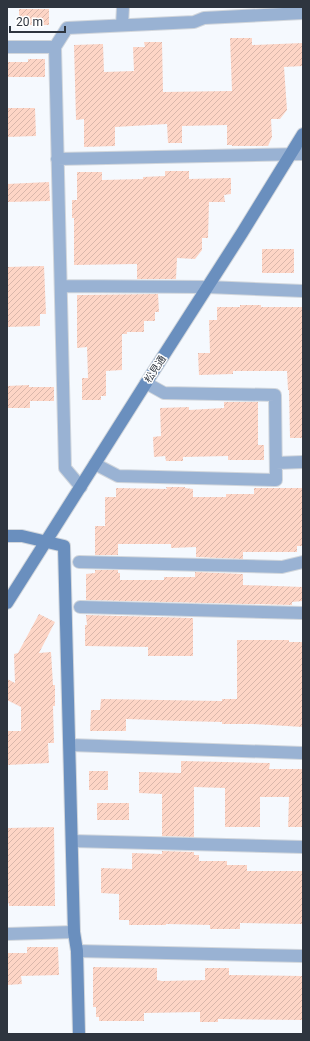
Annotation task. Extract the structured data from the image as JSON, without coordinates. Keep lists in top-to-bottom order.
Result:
{
  "streets": {
    "street": ["松見通"]
  },
  "scale_bar": "20 m"
}
